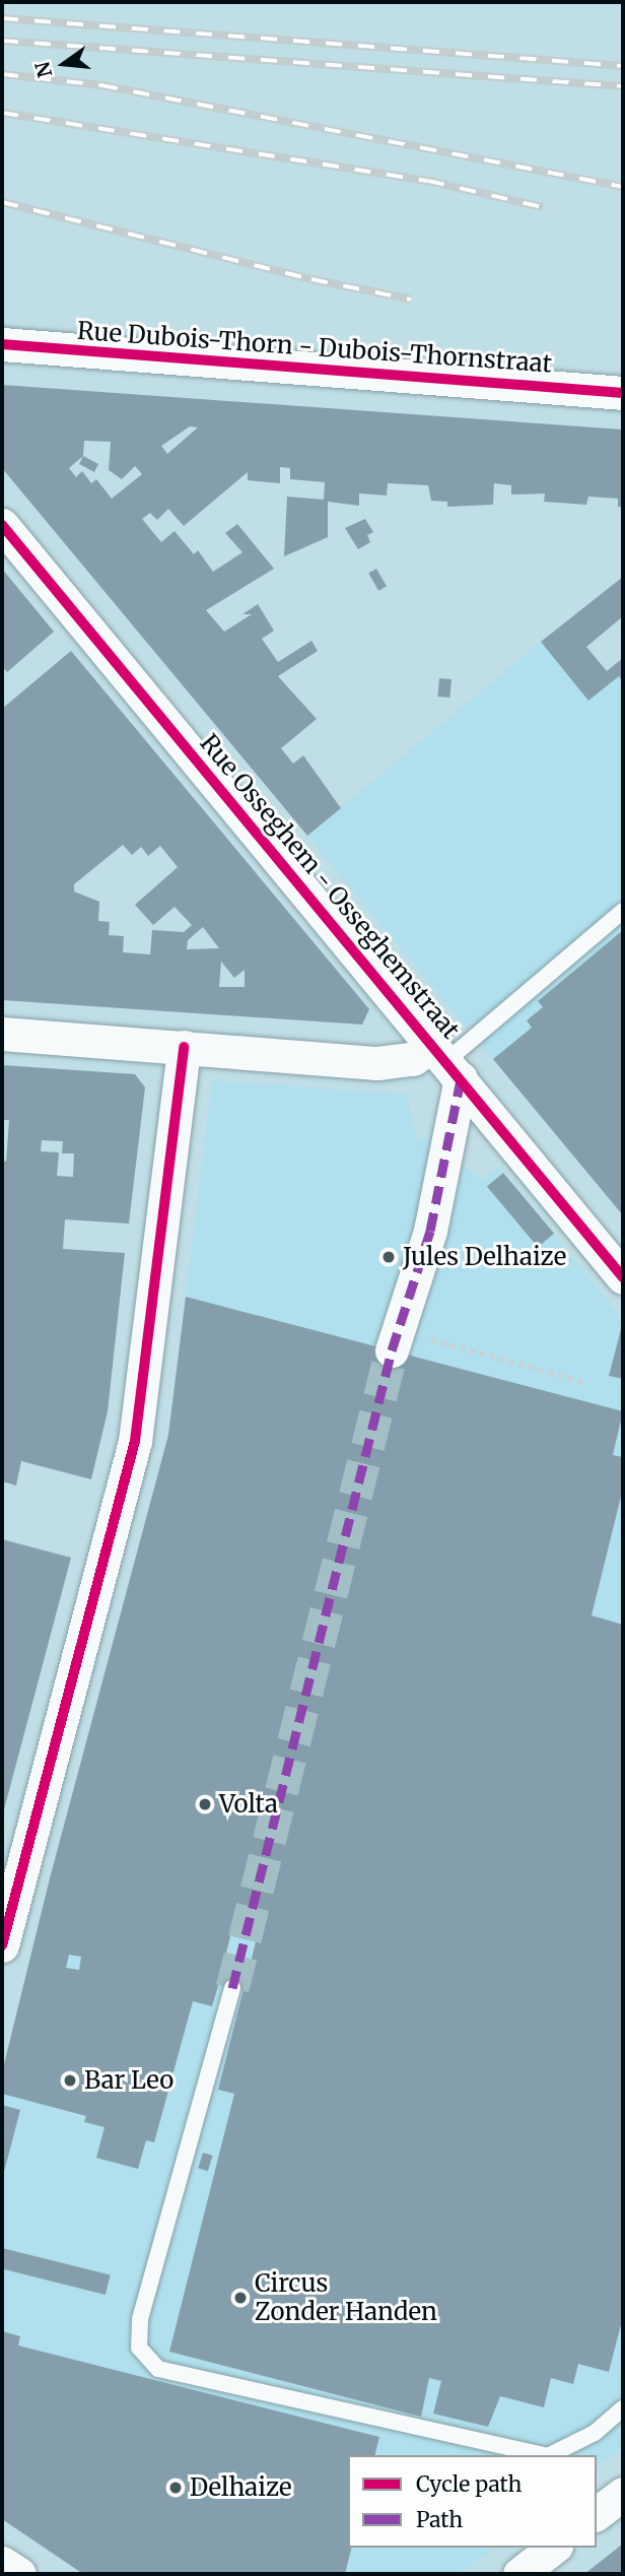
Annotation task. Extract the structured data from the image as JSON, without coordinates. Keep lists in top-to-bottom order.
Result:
{
  "streets": {
    "street": ["Rue Dubois-Thorn - Dubois-Thornstraat", "Rue Osseghem - Osseghemstraat"]
  },
  "places": [
    "Jules Delhaize",
    "Volta",
    "Bar Leo",
    "Circus Zonder Handen",
    "Delhaize"
  ],
  "legend": ["Cycle path", "Path"],
  "north": "left"
}
